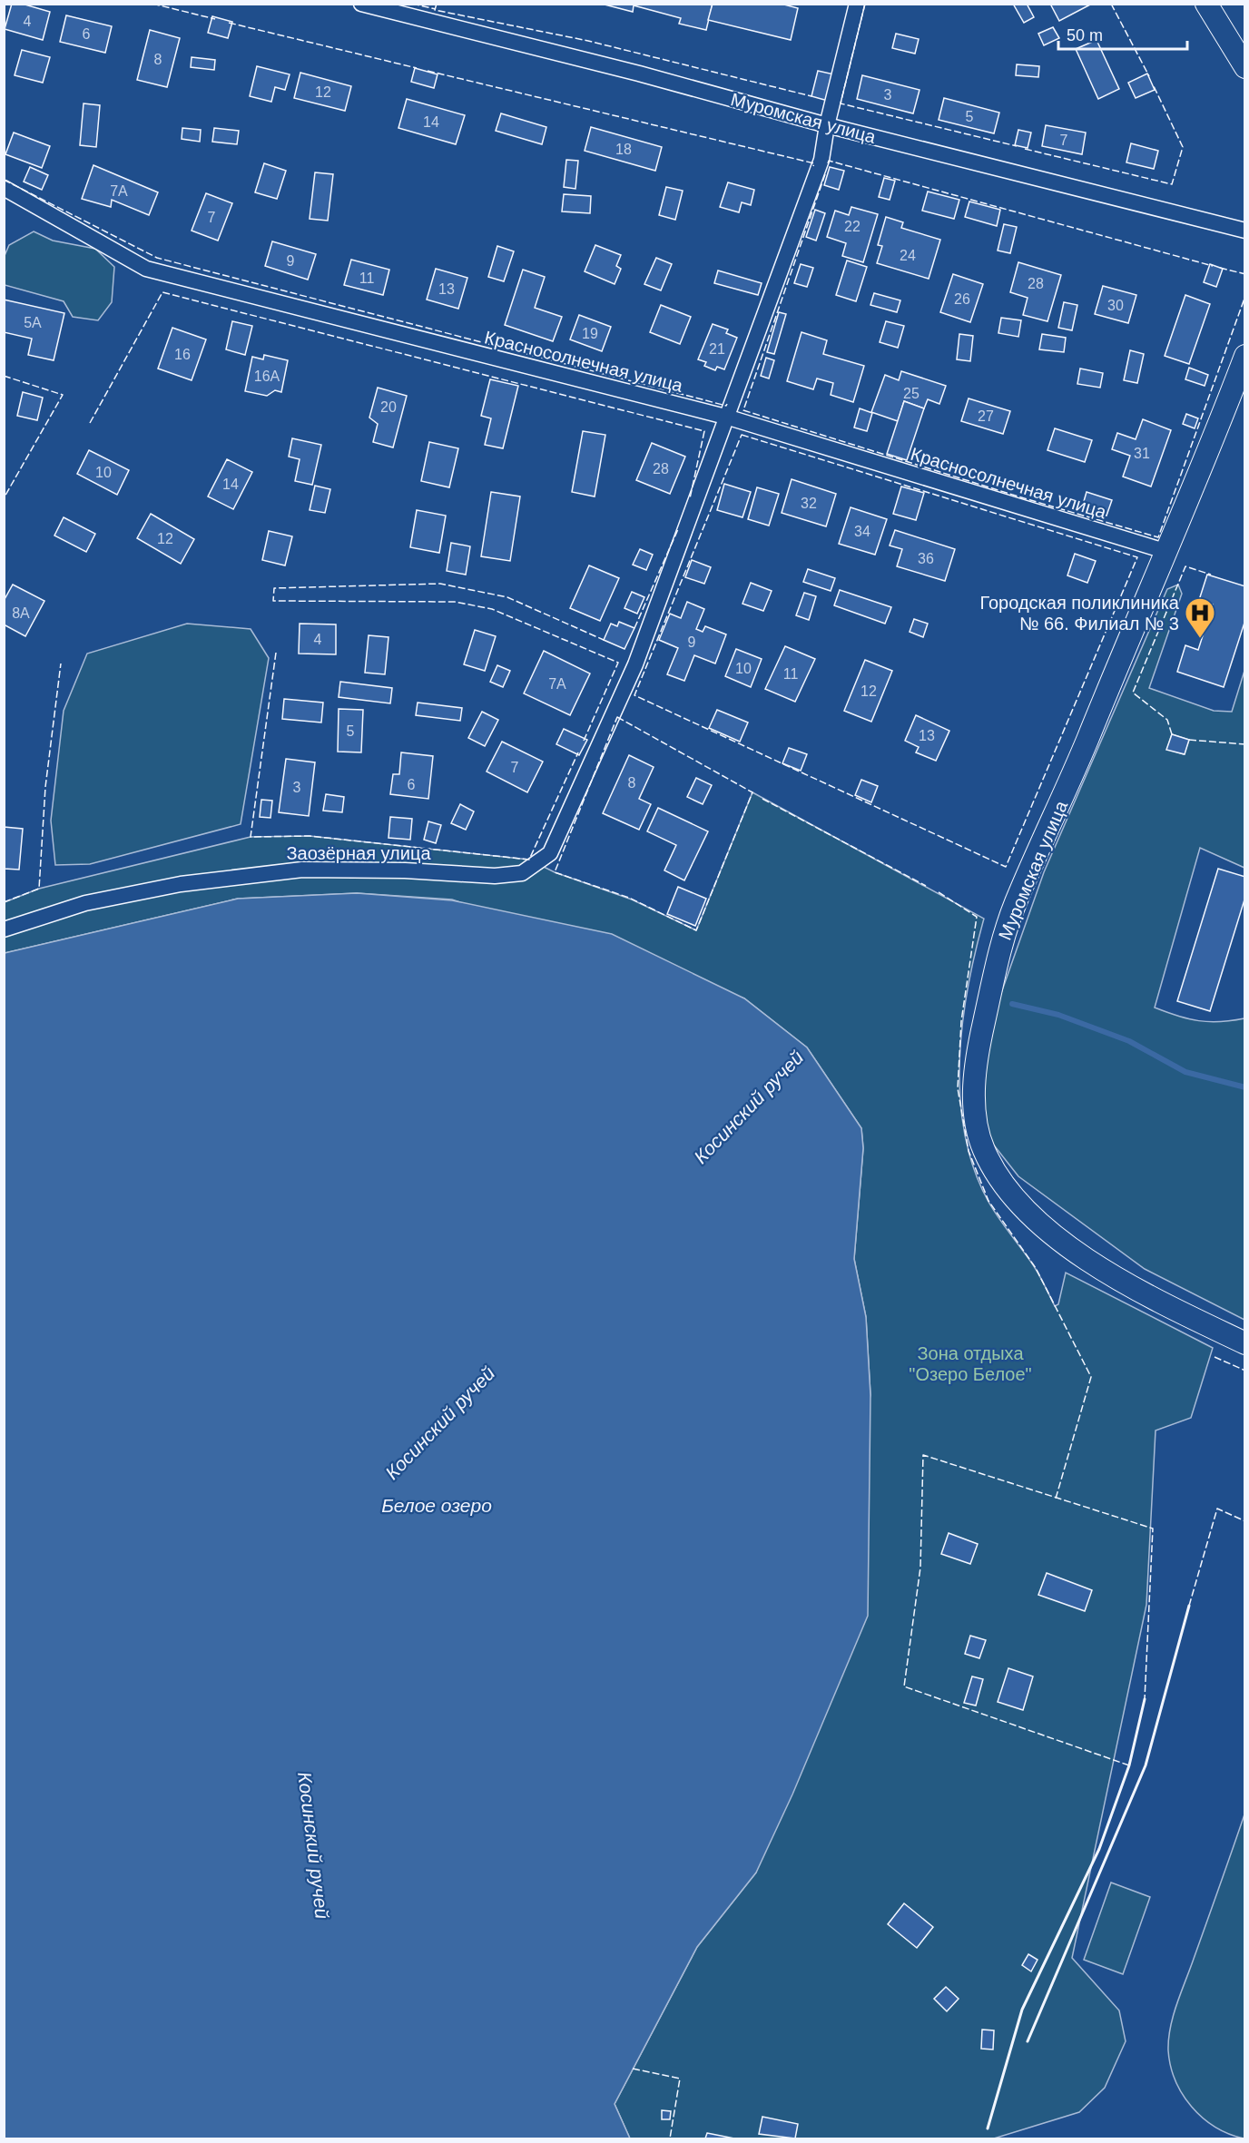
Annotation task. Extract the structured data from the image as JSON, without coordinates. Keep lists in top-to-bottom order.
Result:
{
  "streets": {
    "street": ["Муромская улица", "Красносолнечная улица", "Заозёрная улица"]
  },
  "crossings": [
    ["Муромская улица", "Красносолнечная улица"],
    ["Муромская улица", "Заозёрная улица"],
    ["Красносолнечная улица", "Заозёрная улица"]
  ],
  "water": ["Косинский ручей", "Белое озеро"],
  "parks": ["Зона отдыха \"Озеро Белое\""],
  "places": {
    "hospital": ["Городская поликлиника № 66. Филиал № 3"]
  },
  "house_numbers": [
    "4",
    "6",
    "8",
    "12",
    "3",
    "5",
    "14",
    "7",
    "18",
    "7А",
    "7",
    "22",
    "24",
    "9",
    "11",
    "28",
    "13",
    "26",
    "30",
    "5А",
    "19",
    "21",
    "16",
    "16А",
    "25",
    "20",
    "27",
    "31",
    "28",
    "10",
    "14",
    "32",
    "34",
    "12",
    "36",
    "8А",
    "4",
    "9",
    "10",
    "11",
    "7А",
    "12",
    "5",
    "13",
    "7",
    "8",
    "6",
    "3"
  ],
  "scale_bar": "50 m"
}
